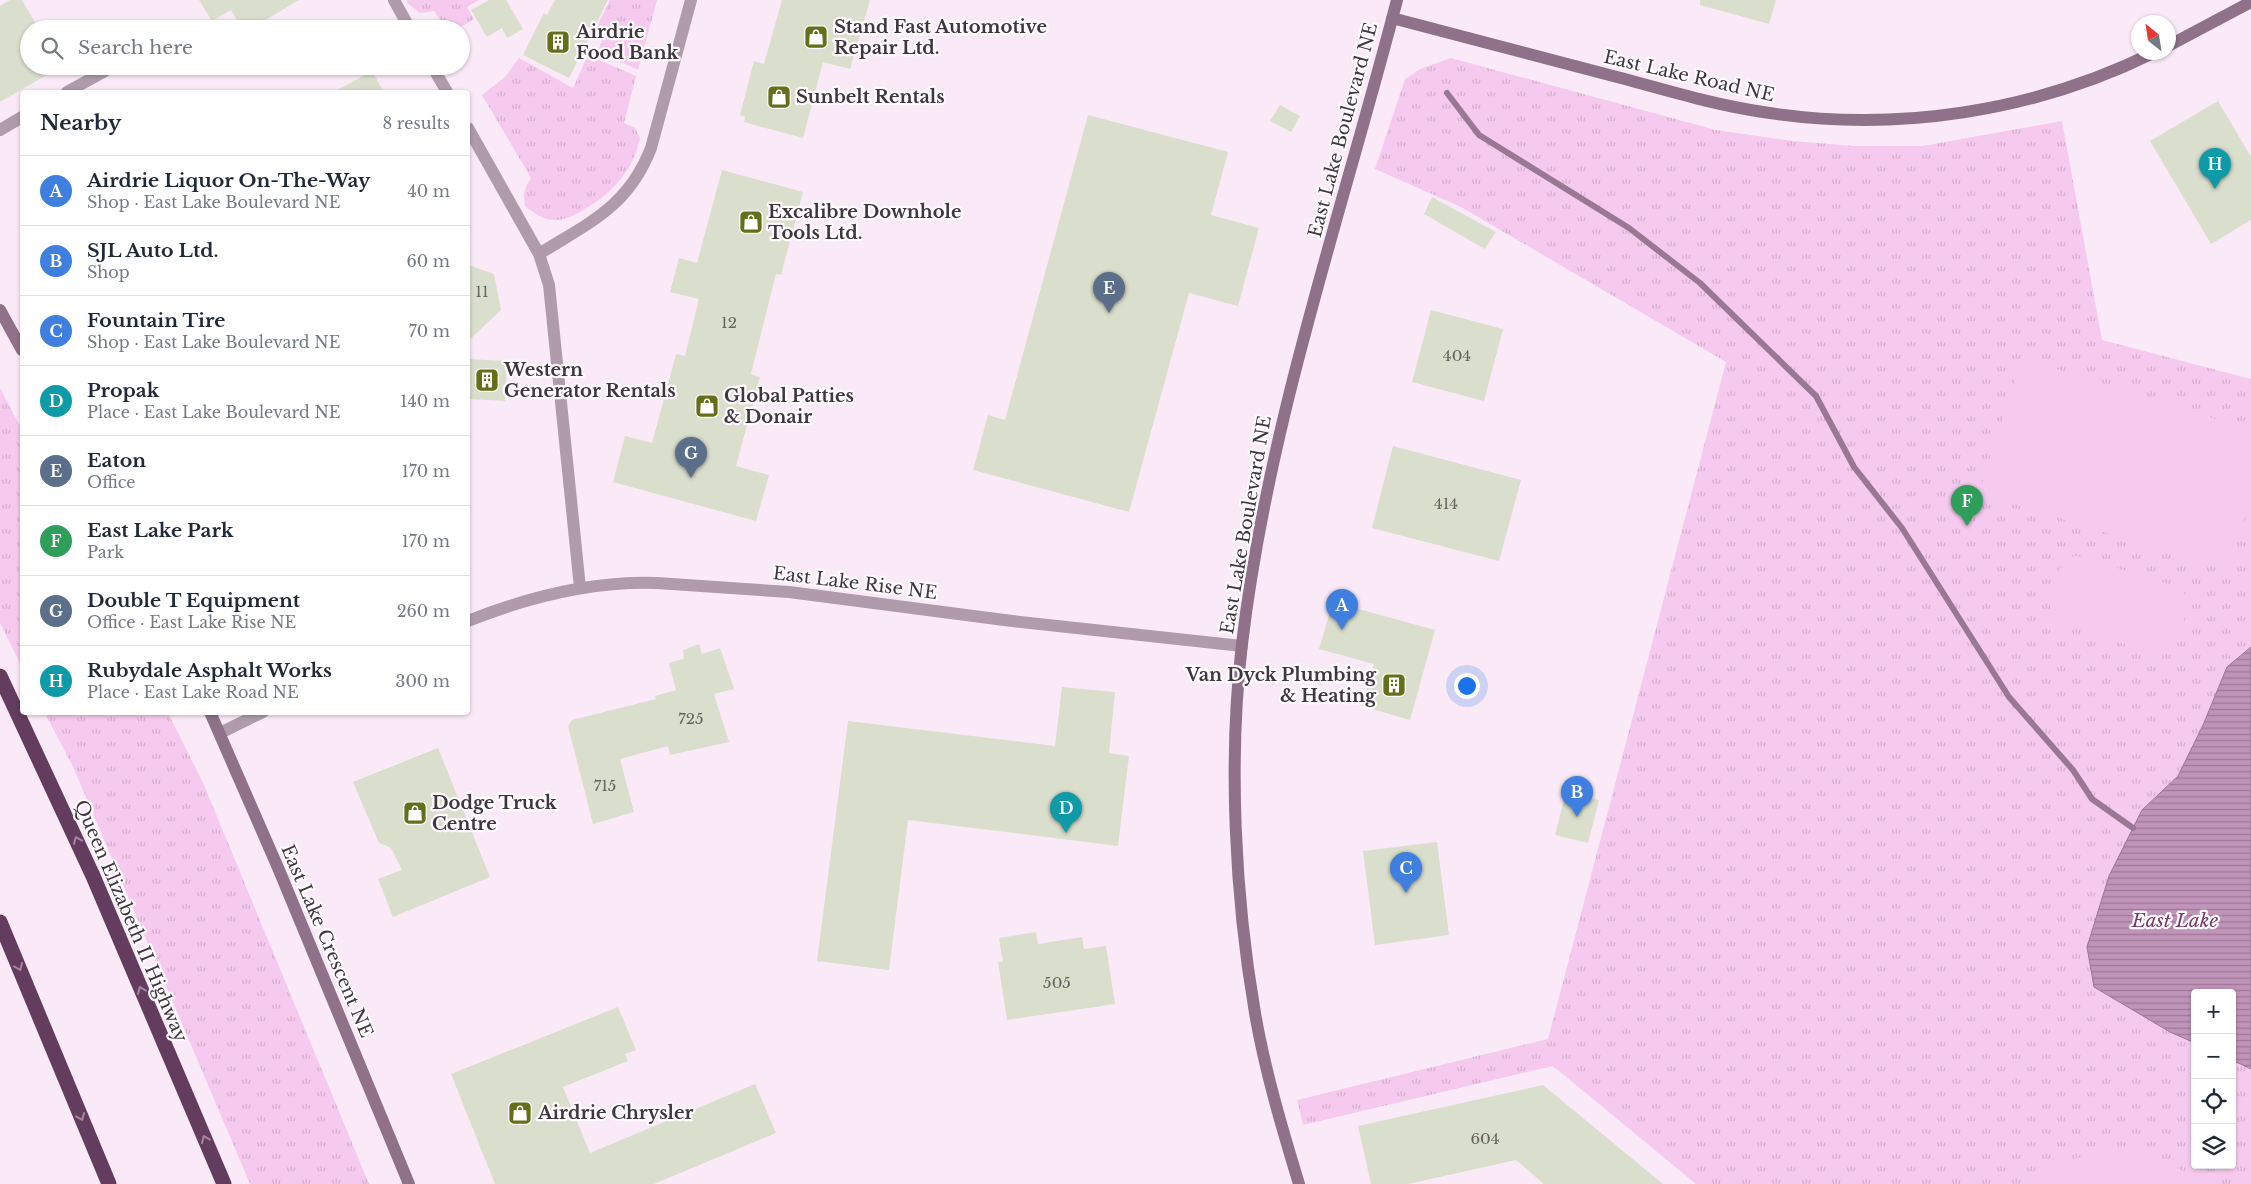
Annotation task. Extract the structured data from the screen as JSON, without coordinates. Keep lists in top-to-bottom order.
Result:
{
  "streets": {
    "highway": ["Queen Elizabeth II Highway"],
    "street": [
      "East Lake Road NE",
      "East Lake Boulevard NE",
      "East Lake Rise NE",
      "East Lake Crescent NE"
    ]
  },
  "crossings": [
    ["East Lake Road NE", "East Lake Boulevard NE"],
    ["East Lake Boulevard NE", "East Lake Rise NE"]
  ],
  "water": ["East Lake"],
  "places": {
    "shop": [
      "Stand Fast Automotive Repair Ltd.",
      "Sunbelt Rentals",
      "Excalibre Downhole Tools Ltd.",
      "Global Patties & Donair",
      "Dodge Truck Centre",
      "Airdrie Chrysler"
    ],
    "building": ["Airdrie Food Bank", "Western Generator Rentals", "Van Dyck Plumbing & Heating"]
  },
  "house_numbers": [
    "11",
    "12",
    "404",
    "414",
    "725",
    "715",
    "505",
    "604"
  ],
  "north": "top left",
  "page": {
    "search": "Search here",
    "heading": ["Nearby", "8 results"],
    "pins": [
      "H",
      "E",
      "G",
      "F",
      "A",
      "B",
      "D",
      "C"
    ],
    "list": [
      {
        "mark": "A",
        "name": "Airdrie Liquor On-The-Way",
        "note": "Shop · East Lake Boulevard NE",
        "value": "40 m"
      },
      {
        "mark": "B",
        "name": "SJL Auto Ltd.",
        "note": "Shop",
        "value": "60 m"
      },
      {
        "mark": "C",
        "name": "Fountain Tire",
        "note": "Shop · East Lake Boulevard NE",
        "value": "70 m"
      },
      {
        "mark": "D",
        "name": "Propak",
        "note": "Place · East Lake Boulevard NE",
        "value": "140 m"
      },
      {
        "mark": "E",
        "name": "Eaton",
        "note": "Office",
        "value": "170 m"
      },
      {
        "mark": "F",
        "name": "East Lake Park",
        "note": "Park",
        "value": "170 m"
      },
      {
        "mark": "G",
        "name": "Double T Equipment",
        "note": "Office · East Lake Rise NE",
        "value": "260 m"
      },
      {
        "mark": "H",
        "name": "Rubydale Asphalt Works",
        "note": "Place · East Lake Road NE",
        "value": "300 m"
      }
    ],
    "map_buttons": ["+", "−"]
  }
}
